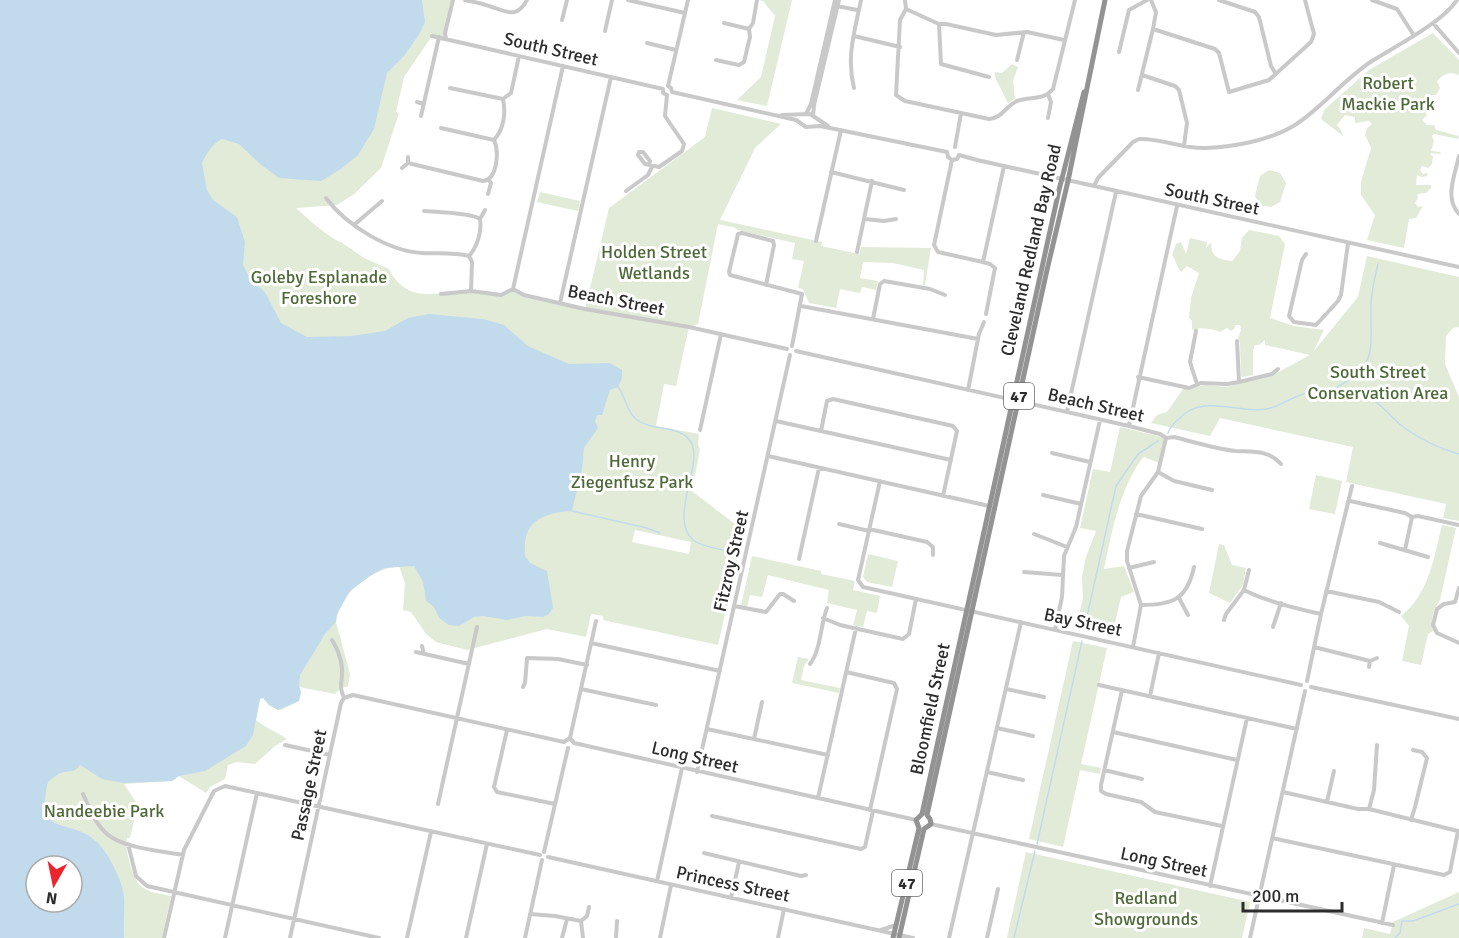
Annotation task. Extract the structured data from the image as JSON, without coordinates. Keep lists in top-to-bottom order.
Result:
{
  "streets": {
    "highway": ["Cleveland Redland Bay Road", "47", "Bloomfield Street"],
    "street": [
      "South Street",
      "Beach Street",
      "Fitzroy Street",
      "Bay Street",
      "Long Street",
      "Passage Street",
      "Princess Street"
    ]
  },
  "crossings": [
    ["South Street", "Cleveland Redland Bay Road"],
    ["Cleveland Redland Bay Road", "Beach Street"],
    ["Cleveland Redland Bay Road", "Bay Street"],
    ["Cleveland Redland Bay Road", "Bloomfield Street"],
    ["Beach Street", "Fitzroy Street"],
    ["47", "Princess Street"],
    ["Fitzroy Street", "Long Street"],
    ["Bay Street", "Bloomfield Street"]
  ],
  "parks": [
    "Robert Mackie Park",
    "Holden Street Wetlands",
    "Goleby Esplanade Foreshore",
    "South Street Conservation Area",
    "Henry Ziegenfusz Park",
    "Nandeebie Park",
    "Redland Showgrounds"
  ],
  "scale_bar": "200 m",
  "north": "bottom"
}
